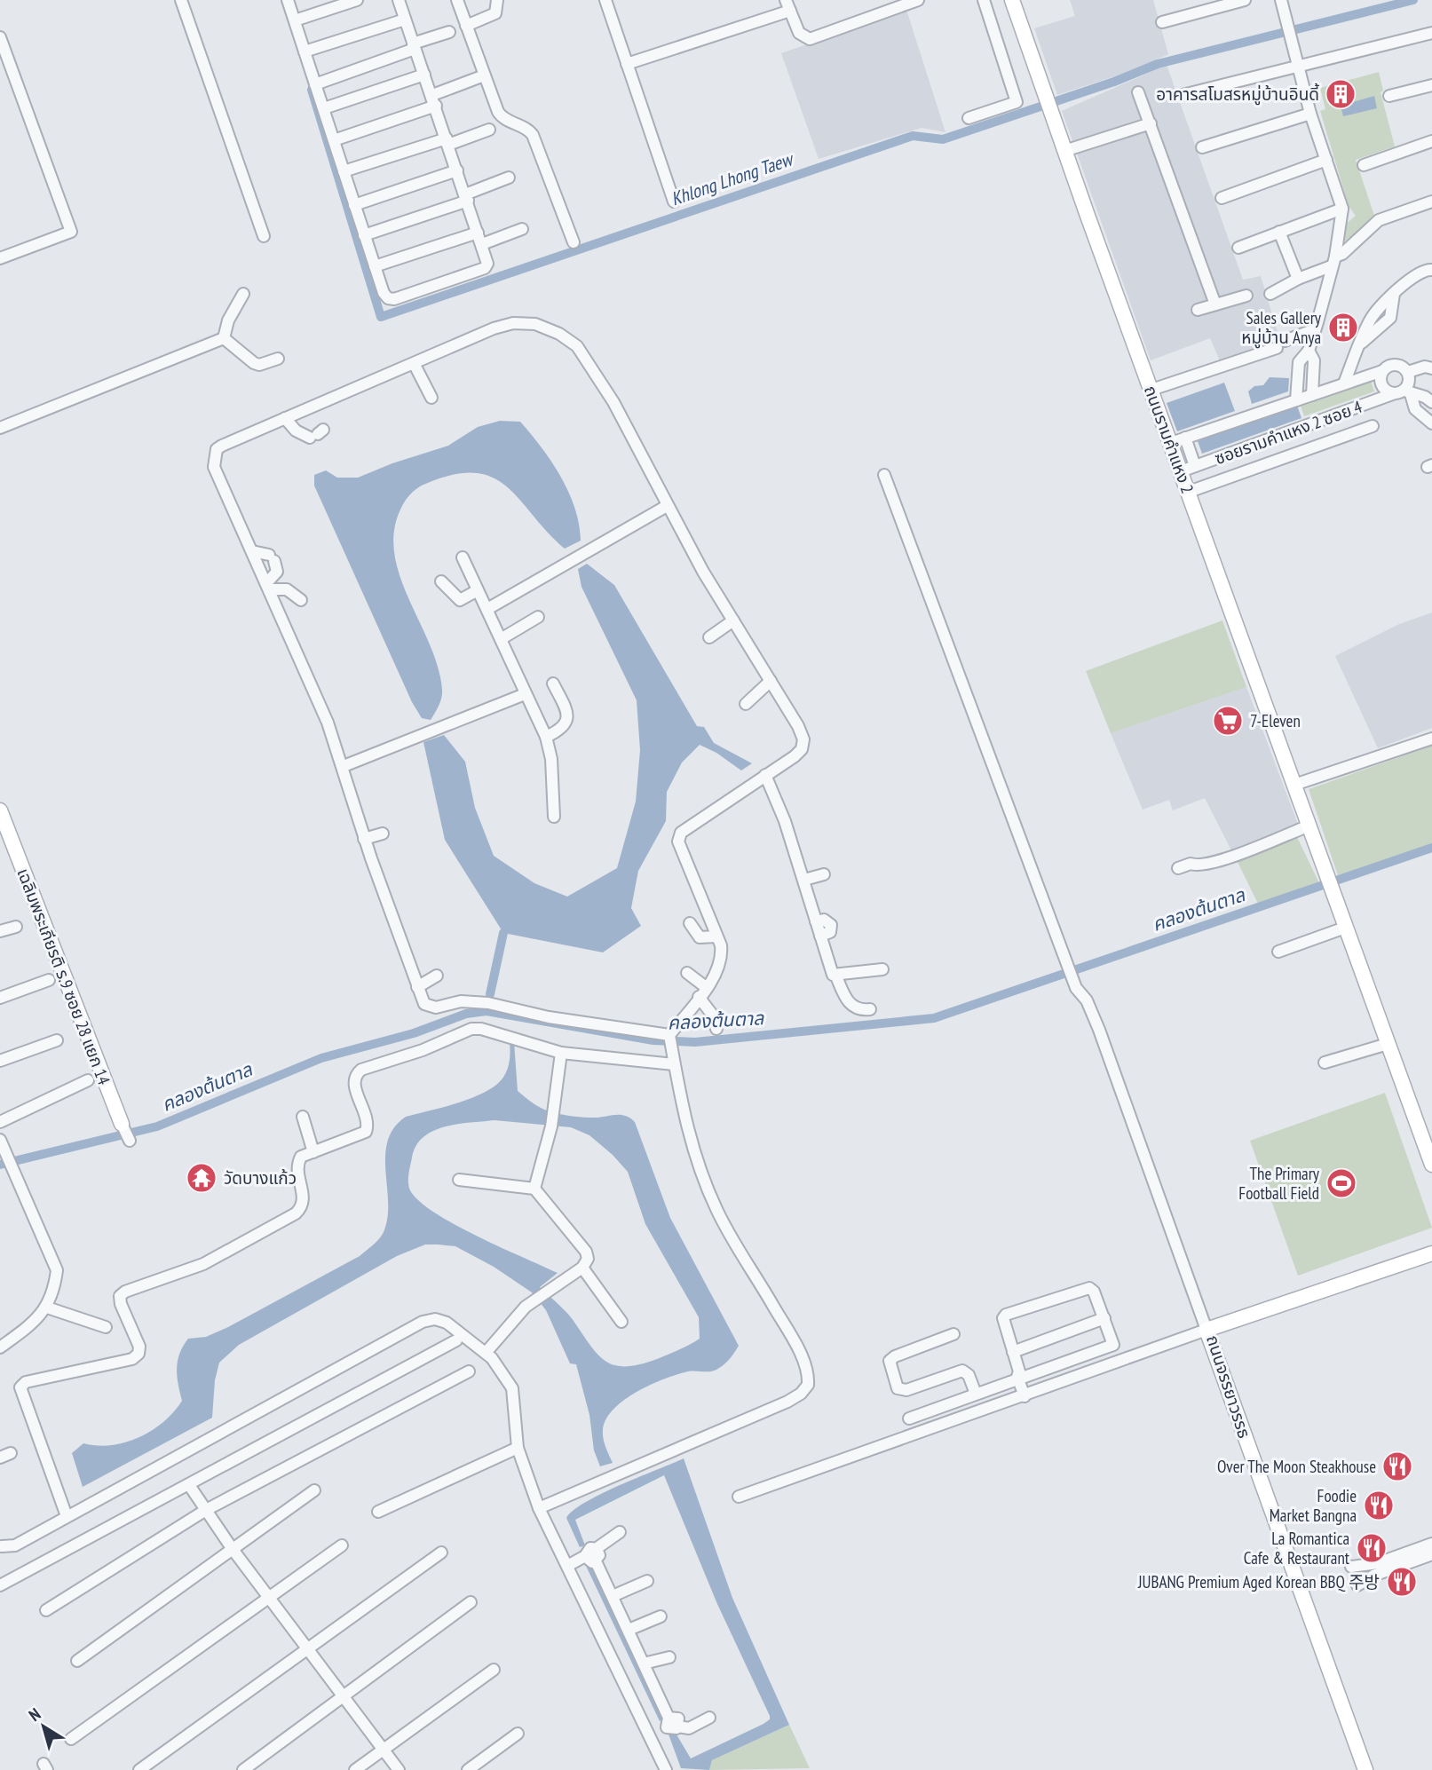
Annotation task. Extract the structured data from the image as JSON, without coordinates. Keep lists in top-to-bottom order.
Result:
{
  "streets": {
    "main road": ["ถนนรามคำแหง 2", "เฉลิมพระเกียรติ ร.9 ซอย 28 แยก 14", "ถนนจรรยาวรรธ"],
    "street": ["ซอยรามคำแหง 2 ซอย 4"]
  },
  "crossings": [
    ["ซอยรามคำแหง 2 ซอย 4", "ถนนรามคำแหง 2"]
  ],
  "water": ["Khlong Lhong Taew", "คลองต้นตาล"],
  "places": {
    "building": ["อาคารสโมสรหมู่บ้านอินดี้", "Sales Gallery หมู่บ้าน Anya"],
    "supermarket": ["7-Eleven"],
    "temple": ["วัดบางแก้ว"],
    "sports": ["The Primary Football Field"],
    "restaurant": [
      "Over The Moon Steakhouse",
      "Foodie Market Bangna",
      "La Romantica Cafe & Restaurant",
      "JUBANG Premium Aged Korean BBQ 주방"
    ]
  },
  "north": "top left"
}
